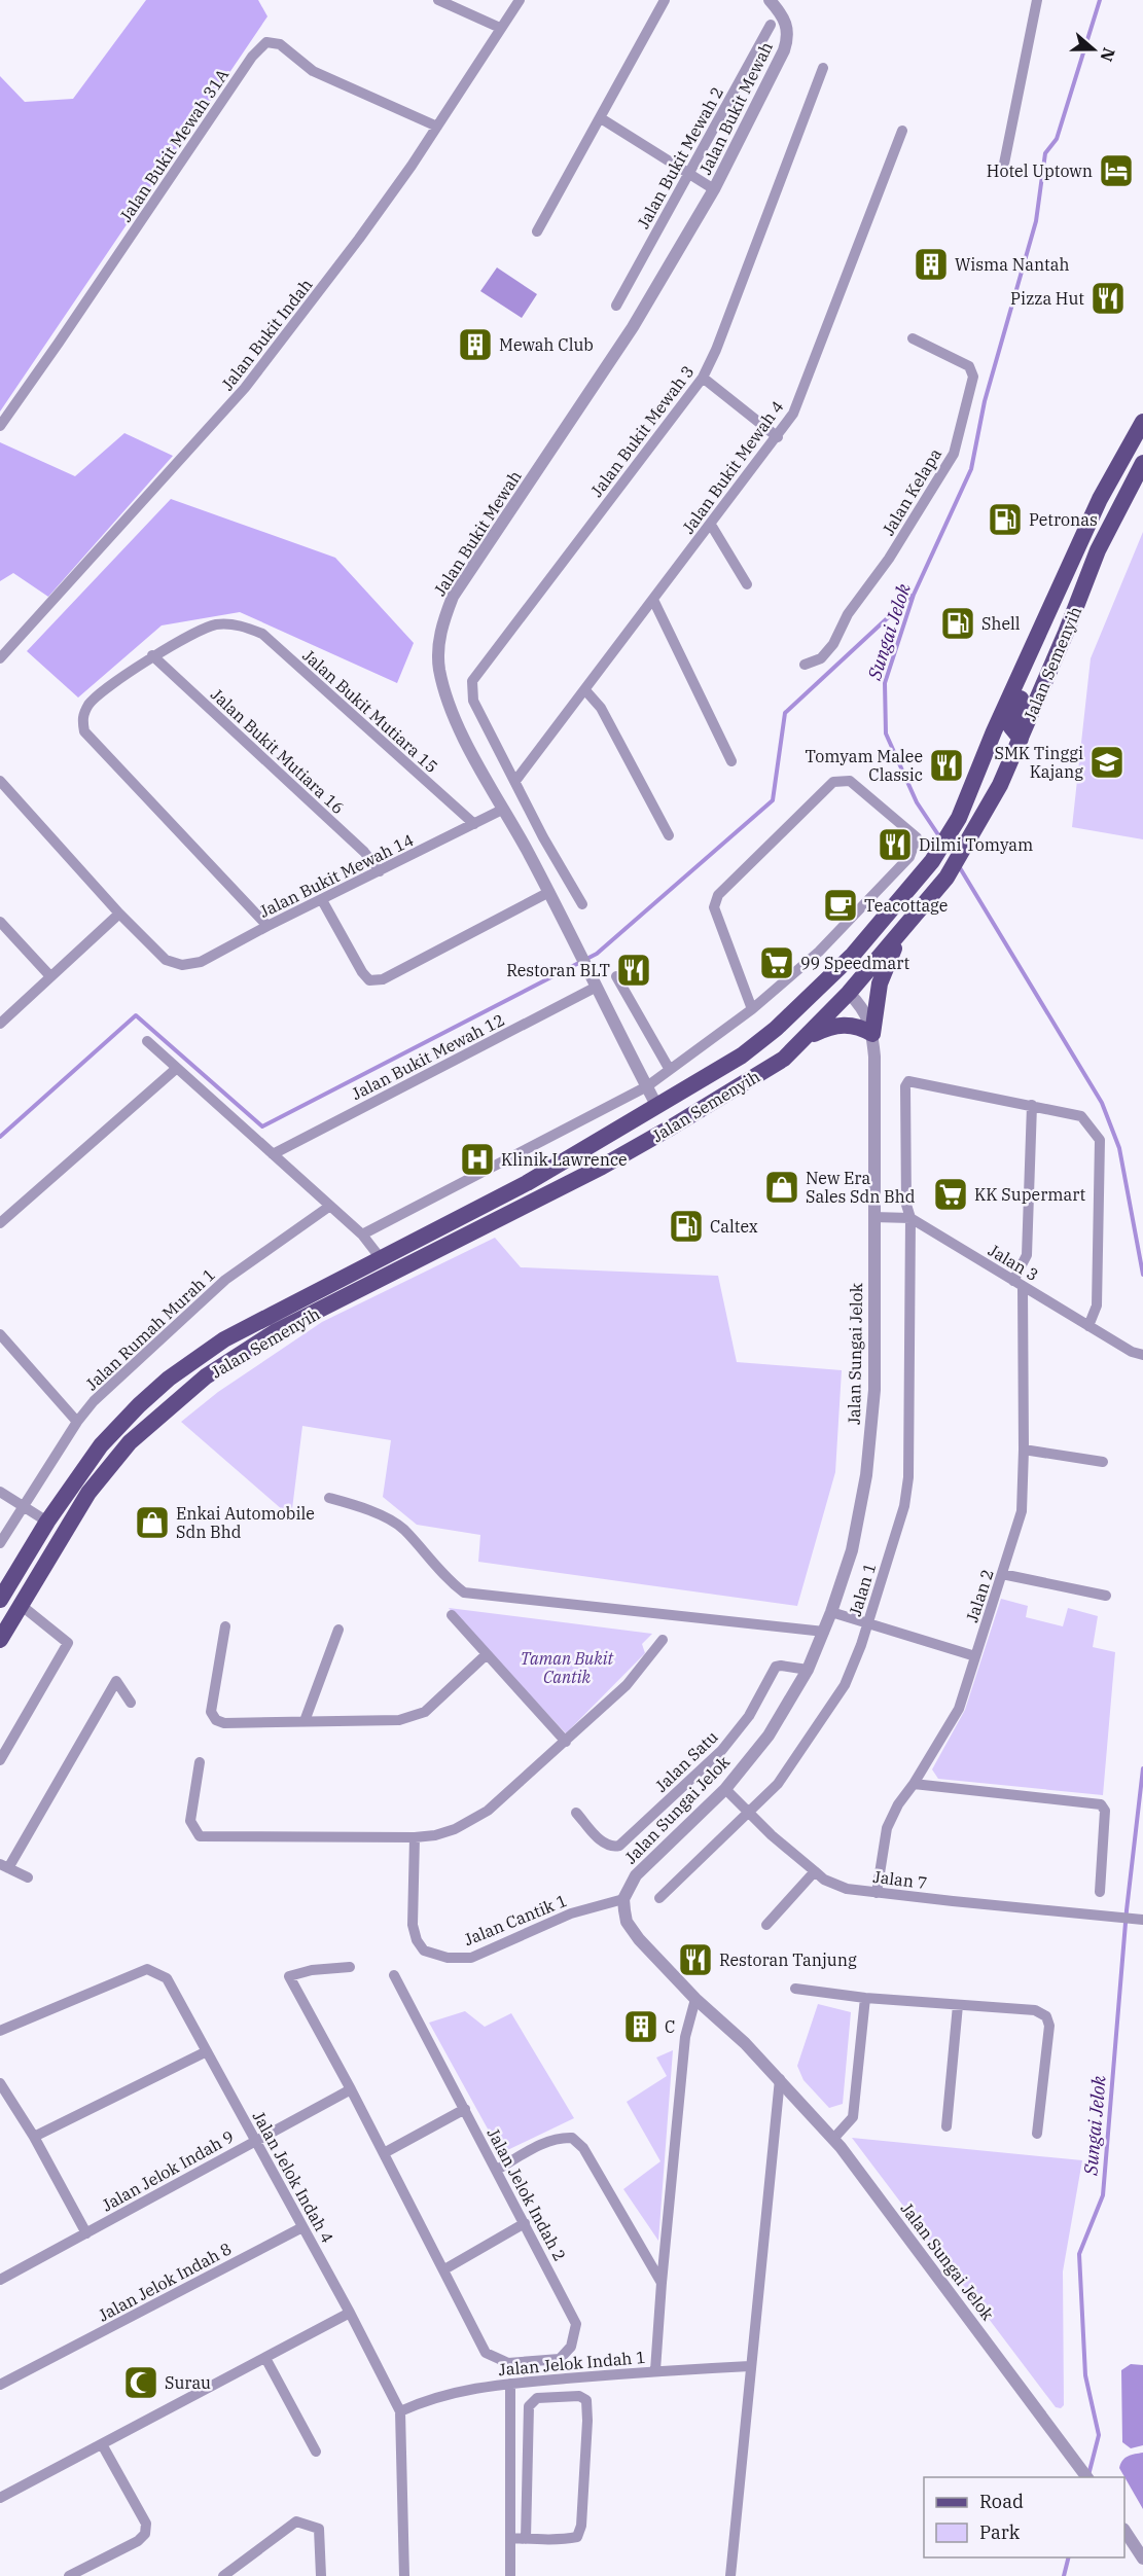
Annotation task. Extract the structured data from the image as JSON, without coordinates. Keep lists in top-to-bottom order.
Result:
{
  "streets": {
    "main road": ["Jalan Semenyih"],
    "street": [
      "Jalan Bukit Mewah",
      "Jalan Bukit Mewah 31A",
      "Jalan Bukit Mewah 2",
      "Jalan Bukit Indah",
      "Jalan Bukit Mewah 3",
      "Jalan Bukit Mewah 4",
      "Jalan Kelapa",
      "Jalan Bukit Mutiara 15",
      "Jalan Bukit Mutiara 16",
      "Jalan Bukit Mewah 14",
      "Jalan Bukit Mewah 12",
      "Jalan 3",
      "Jalan Rumah Murah 1",
      "Jalan Sungai Jelok",
      "Jalan 1",
      "Jalan 2",
      "Jalan Satu",
      "Jalan 7",
      "Jalan Cantik 1",
      "Jalan Jelok Indah 9",
      "Jalan Jelok Indah 4",
      "Jalan Jelok Indah 2",
      "Jalan Jelok Indah 8",
      "Jalan Jelok Indah 1"
    ]
  },
  "crossings": [
    ["Jalan Bukit Mewah", "Jalan Semenyih"],
    ["Jalan Bukit Mewah", "Jalan Bukit Mewah 14"],
    ["Jalan Bukit Mewah", "Jalan Bukit Mewah 12"],
    ["Jalan Bukit Mewah 31A", "Jalan Bukit Indah"],
    ["Jalan Bukit Mewah 3", "Jalan Bukit Mewah 4"],
    ["Jalan Semenyih", "Jalan Sungai Jelok"],
    ["Jalan Bukit Mutiara 15", "Jalan Bukit Mutiara 16"],
    ["Jalan Bukit Mutiara 15", "Jalan Bukit Mewah 14"],
    ["Jalan Bukit Mutiara 16", "Jalan Bukit Mewah 14"],
    ["Jalan 3", "Jalan Sungai Jelok"],
    ["Jalan 3", "Jalan 1"],
    ["Jalan 3", "Jalan 2"],
    ["Jalan Sungai Jelok", "Jalan Satu"],
    ["Jalan Sungai Jelok", "Jalan 7"],
    ["Jalan Sungai Jelok", "Jalan Cantik 1"],
    ["Jalan 1", "Jalan 7"],
    ["Jalan 2", "Jalan 7"],
    ["Jalan Jelok Indah 9", "Jalan Jelok Indah 4"],
    ["Jalan Jelok Indah 4", "Jalan Jelok Indah 8"],
    ["Jalan Jelok Indah 4", "Jalan Jelok Indah 1"]
  ],
  "water": ["Sungai Jelok"],
  "parks": ["Taman Bukit Cantik"],
  "places": {
    "hotel": ["Hotel Uptown"],
    "building": ["Wisma Nantah", "Mewah Club", "C"],
    "restaurant": [
      "Pizza Hut",
      "Tomyam Malee Classic",
      "Dilmi Tomyam",
      "Restoran BLT",
      "Restoran Tanjung"
    ],
    "fuel station": ["Petronas", "Shell", "Caltex"],
    "school or university": ["SMK Tinggi Kajang"],
    "cafe": ["Teacottage"],
    "supermarket": ["99 Speedmart", "KK Supermart"],
    "hospital": ["Klinik Lawrence"],
    "shop": ["New Era Sales Sdn Bhd", "Enkai Automobile Sdn Bhd"],
    "mosque": ["Surau"]
  },
  "legend": ["Road", "Park"],
  "north": "right"
}
